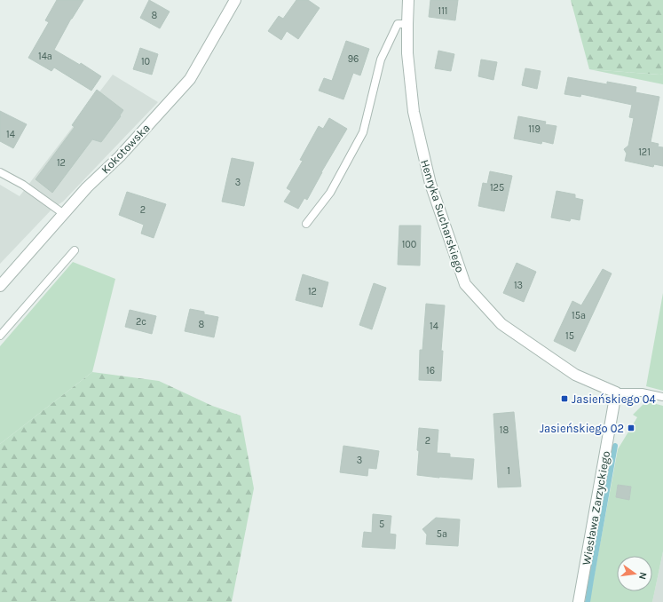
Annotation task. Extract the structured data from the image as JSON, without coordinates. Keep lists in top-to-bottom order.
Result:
{
  "streets": {
    "street": ["Kokotowska", "Henryka Sucharskiego", "Wiesława Zarzyckiego"]
  },
  "crossings": [
    ["Henryka Sucharskiego", "Wiesława Zarzyckiego"]
  ],
  "places": {
    "transit": ["Jasieńskiego 04", "Jasieńskiego 02"]
  },
  "house_numbers": [
    "111",
    "8",
    "14a",
    "96",
    "10",
    "119",
    "14",
    "121",
    "12",
    "3",
    "125",
    "2",
    "100",
    "13",
    "12",
    "15a",
    "2c",
    "8",
    "14",
    "15",
    "16",
    "18",
    "2",
    "3",
    "1",
    "5",
    "5a"
  ],
  "north": "right"
}
